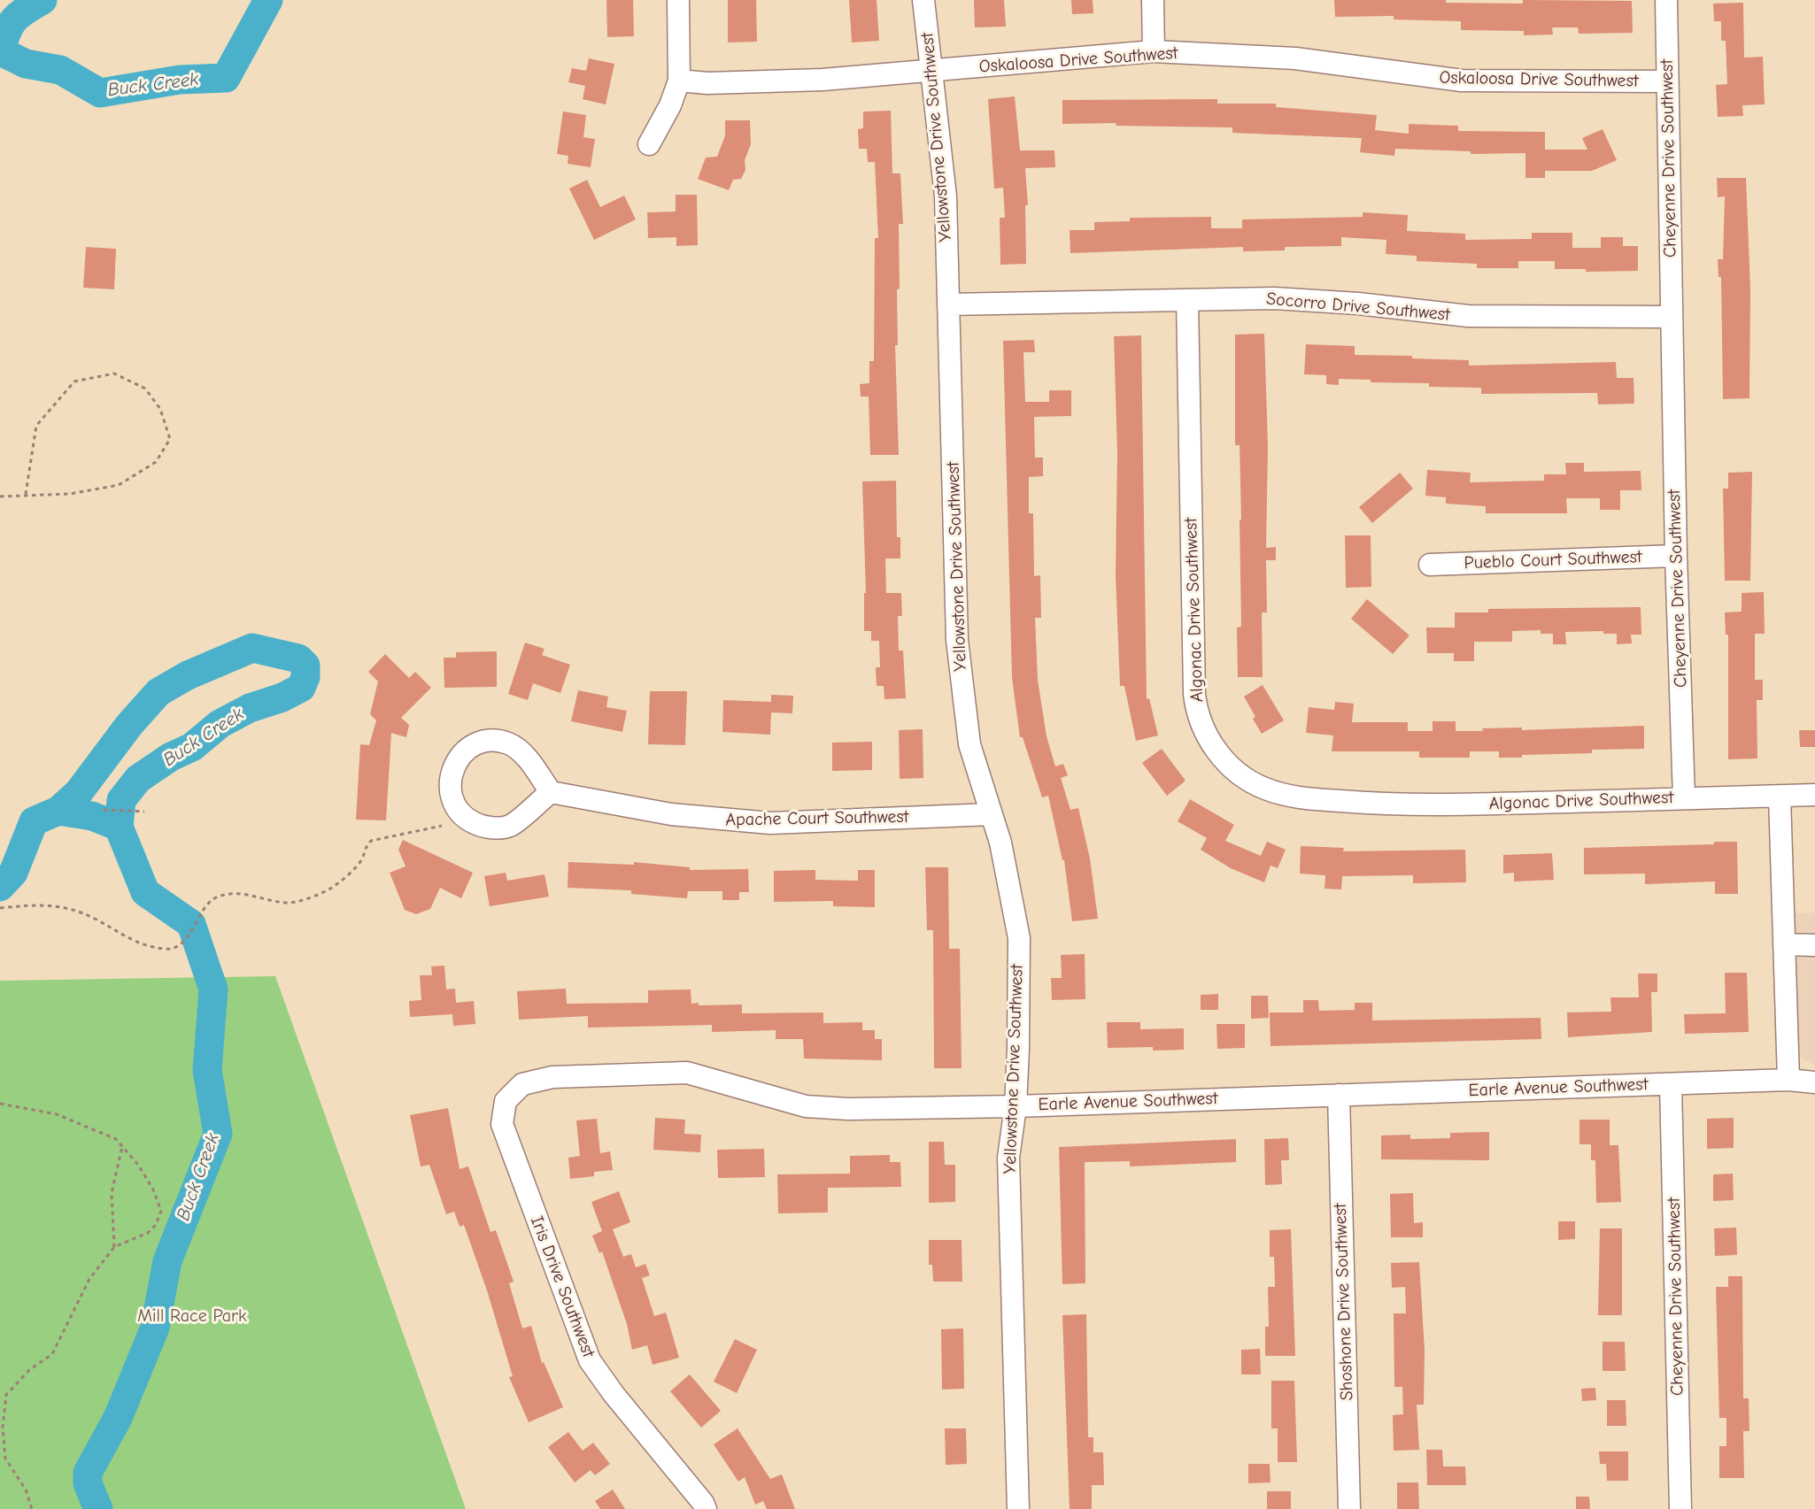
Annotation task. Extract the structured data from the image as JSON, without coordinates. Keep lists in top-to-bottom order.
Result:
{
  "streets": {
    "street": [
      "Oskaloosa Drive Southwest",
      "Yellowstone Drive Southwest",
      "Cheyenne Drive Southwest",
      "Socorro Drive Southwest",
      "Pueblo Court Southwest",
      "Algonac Drive Southwest",
      "Apache Court Southwest",
      "Earle Avenue Southwest",
      "Iris Drive Southwest",
      "Shoshone Drive Southwest"
    ]
  },
  "crossings": [
    ["Oskaloosa Drive Southwest", "Yellowstone Drive Southwest"],
    ["Oskaloosa Drive Southwest", "Cheyenne Drive Southwest"],
    ["Yellowstone Drive Southwest", "Socorro Drive Southwest"],
    ["Yellowstone Drive Southwest", "Apache Court Southwest"],
    ["Yellowstone Drive Southwest", "Earle Avenue Southwest"],
    ["Cheyenne Drive Southwest", "Socorro Drive Southwest"],
    ["Cheyenne Drive Southwest", "Pueblo Court Southwest"],
    ["Cheyenne Drive Southwest", "Algonac Drive Southwest"],
    ["Cheyenne Drive Southwest", "Earle Avenue Southwest"],
    ["Socorro Drive Southwest", "Algonac Drive Southwest"],
    ["Earle Avenue Southwest", "Iris Drive Southwest"],
    ["Earle Avenue Southwest", "Shoshone Drive Southwest"]
  ],
  "water": ["Buck Creek"],
  "parks": ["Mill Race Park"]
}
